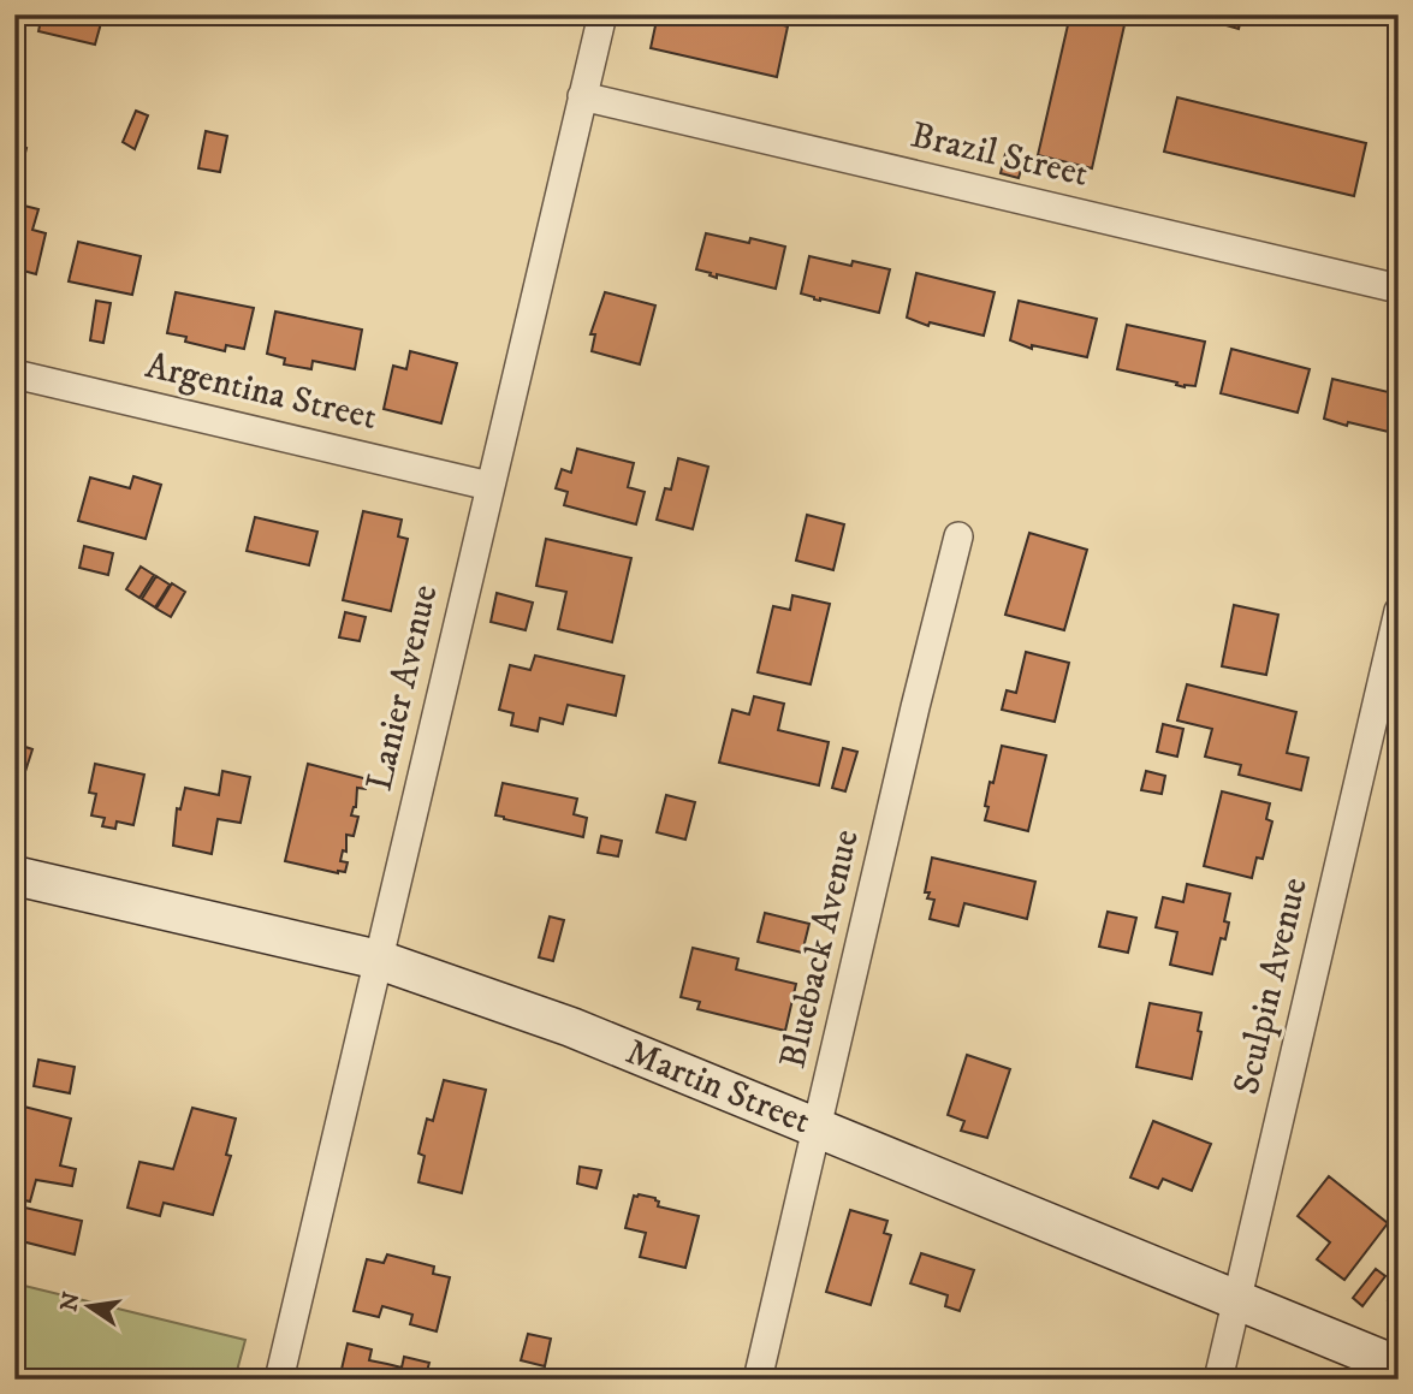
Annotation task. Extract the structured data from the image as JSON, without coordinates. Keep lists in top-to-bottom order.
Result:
{
  "streets": {
    "street": [
      "Brazil Street",
      "Argentina Street",
      "Lanier Avenue",
      "Blueback Avenue",
      "Sculpin Avenue",
      "Martin Street"
    ]
  },
  "crossings": [
    ["Brazil Street", "Lanier Avenue"],
    ["Argentina Street", "Lanier Avenue"],
    ["Lanier Avenue", "Martin Street"],
    ["Blueback Avenue", "Martin Street"],
    ["Sculpin Avenue", "Martin Street"]
  ],
  "north": "left"
}
